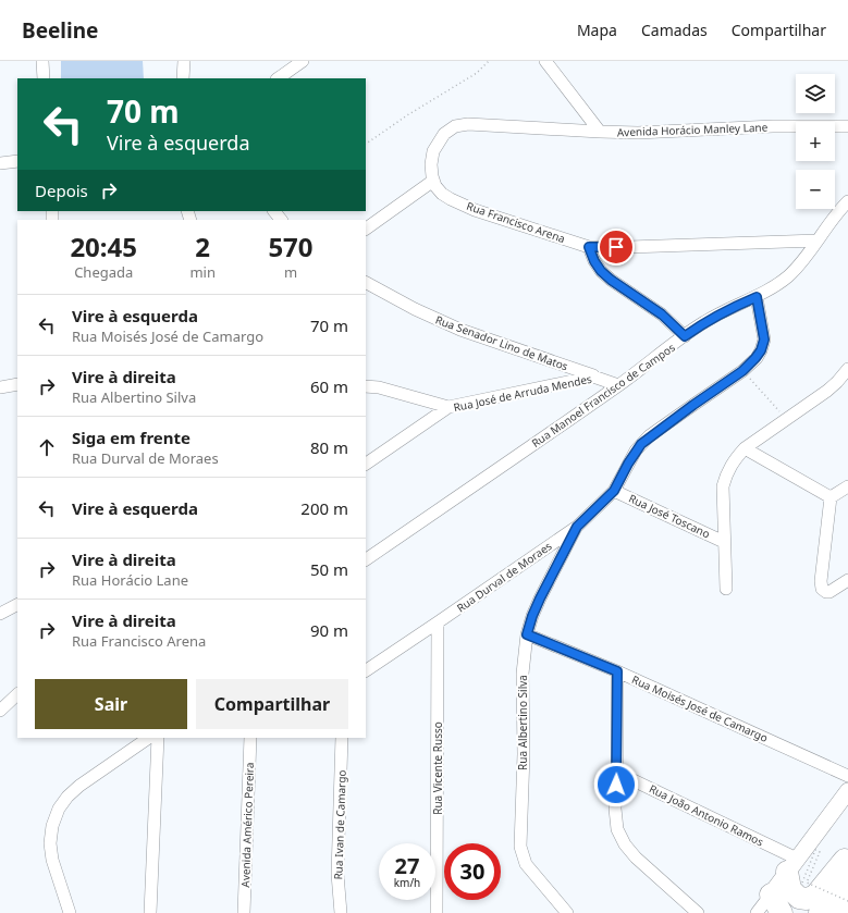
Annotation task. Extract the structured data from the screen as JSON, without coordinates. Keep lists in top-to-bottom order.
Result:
{
  "streets": {
    "street": [
      "Avenida Horácio Manley Lane",
      "Rua Francisco Arena",
      "Rua Senador Lino de Matos",
      "Rua José de Arruda Mendes",
      "Rua Manoel Francisco de Campos",
      "Rua José Toscano",
      "Rua Durval de Moraes",
      "Rua Moisés José de Camargo",
      "Rua Albertino Silva",
      "Rua Vicente Russo",
      "Rua João Antonio Ramos",
      "Avenida Américo Pereira",
      "Rua Ivan de Camargo"
    ]
  },
  "crossings": [
    ["Rua Francisco Arena", "Rua Manoel Francisco de Campos"],
    ["Rua Senador Lino de Matos", "Rua José de Arruda Mendes"],
    ["Rua José de Arruda Mendes", "Rua Manoel Francisco de Campos"],
    ["Rua Manoel Francisco de Campos", "Rua Durval de Moraes"],
    ["Rua José Toscano", "Rua Durval de Moraes"],
    ["Rua Durval de Moraes", "Rua Albertino Silva"],
    ["Rua Durval de Moraes", "Rua Vicente Russo"],
    ["Rua Moisés José de Camargo", "Rua Albertino Silva"]
  ],
  "page": {
    "header": "Beeline",
    "nav": ["Mapa", "Camadas", "Compartilhar"],
    "map_buttons": ["+", "−"],
    "turn": ["70 m", "Vire à esquerda"],
    "then": "Depois",
    "eta": [
      "20:45",
      "Chegada",
      "2",
      "min",
      "570",
      "m"
    ],
    "list": [
      {
        "name": "Vire à esquerda",
        "note": "Rua Moisés José de Camargo",
        "value": "70 m"
      },
      {
        "name": "Vire à direita",
        "note": "Rua Albertino Silva",
        "value": "60 m"
      },
      {
        "name": "Siga em frente",
        "note": "Rua Durval de Moraes",
        "value": "80 m"
      },
      {
        "name": "Vire à esquerda",
        "value": "200 m"
      },
      {
        "name": "Vire à direita",
        "note": "Rua Horácio Lane",
        "value": "50 m"
      },
      {
        "name": "Vire à direita",
        "note": "Rua Francisco Arena",
        "value": "90 m"
      }
    ],
    "buttons": ["Sair", "Compartilhar"],
    "speed": "27 km/h",
    "limit": "30"
  }
}
